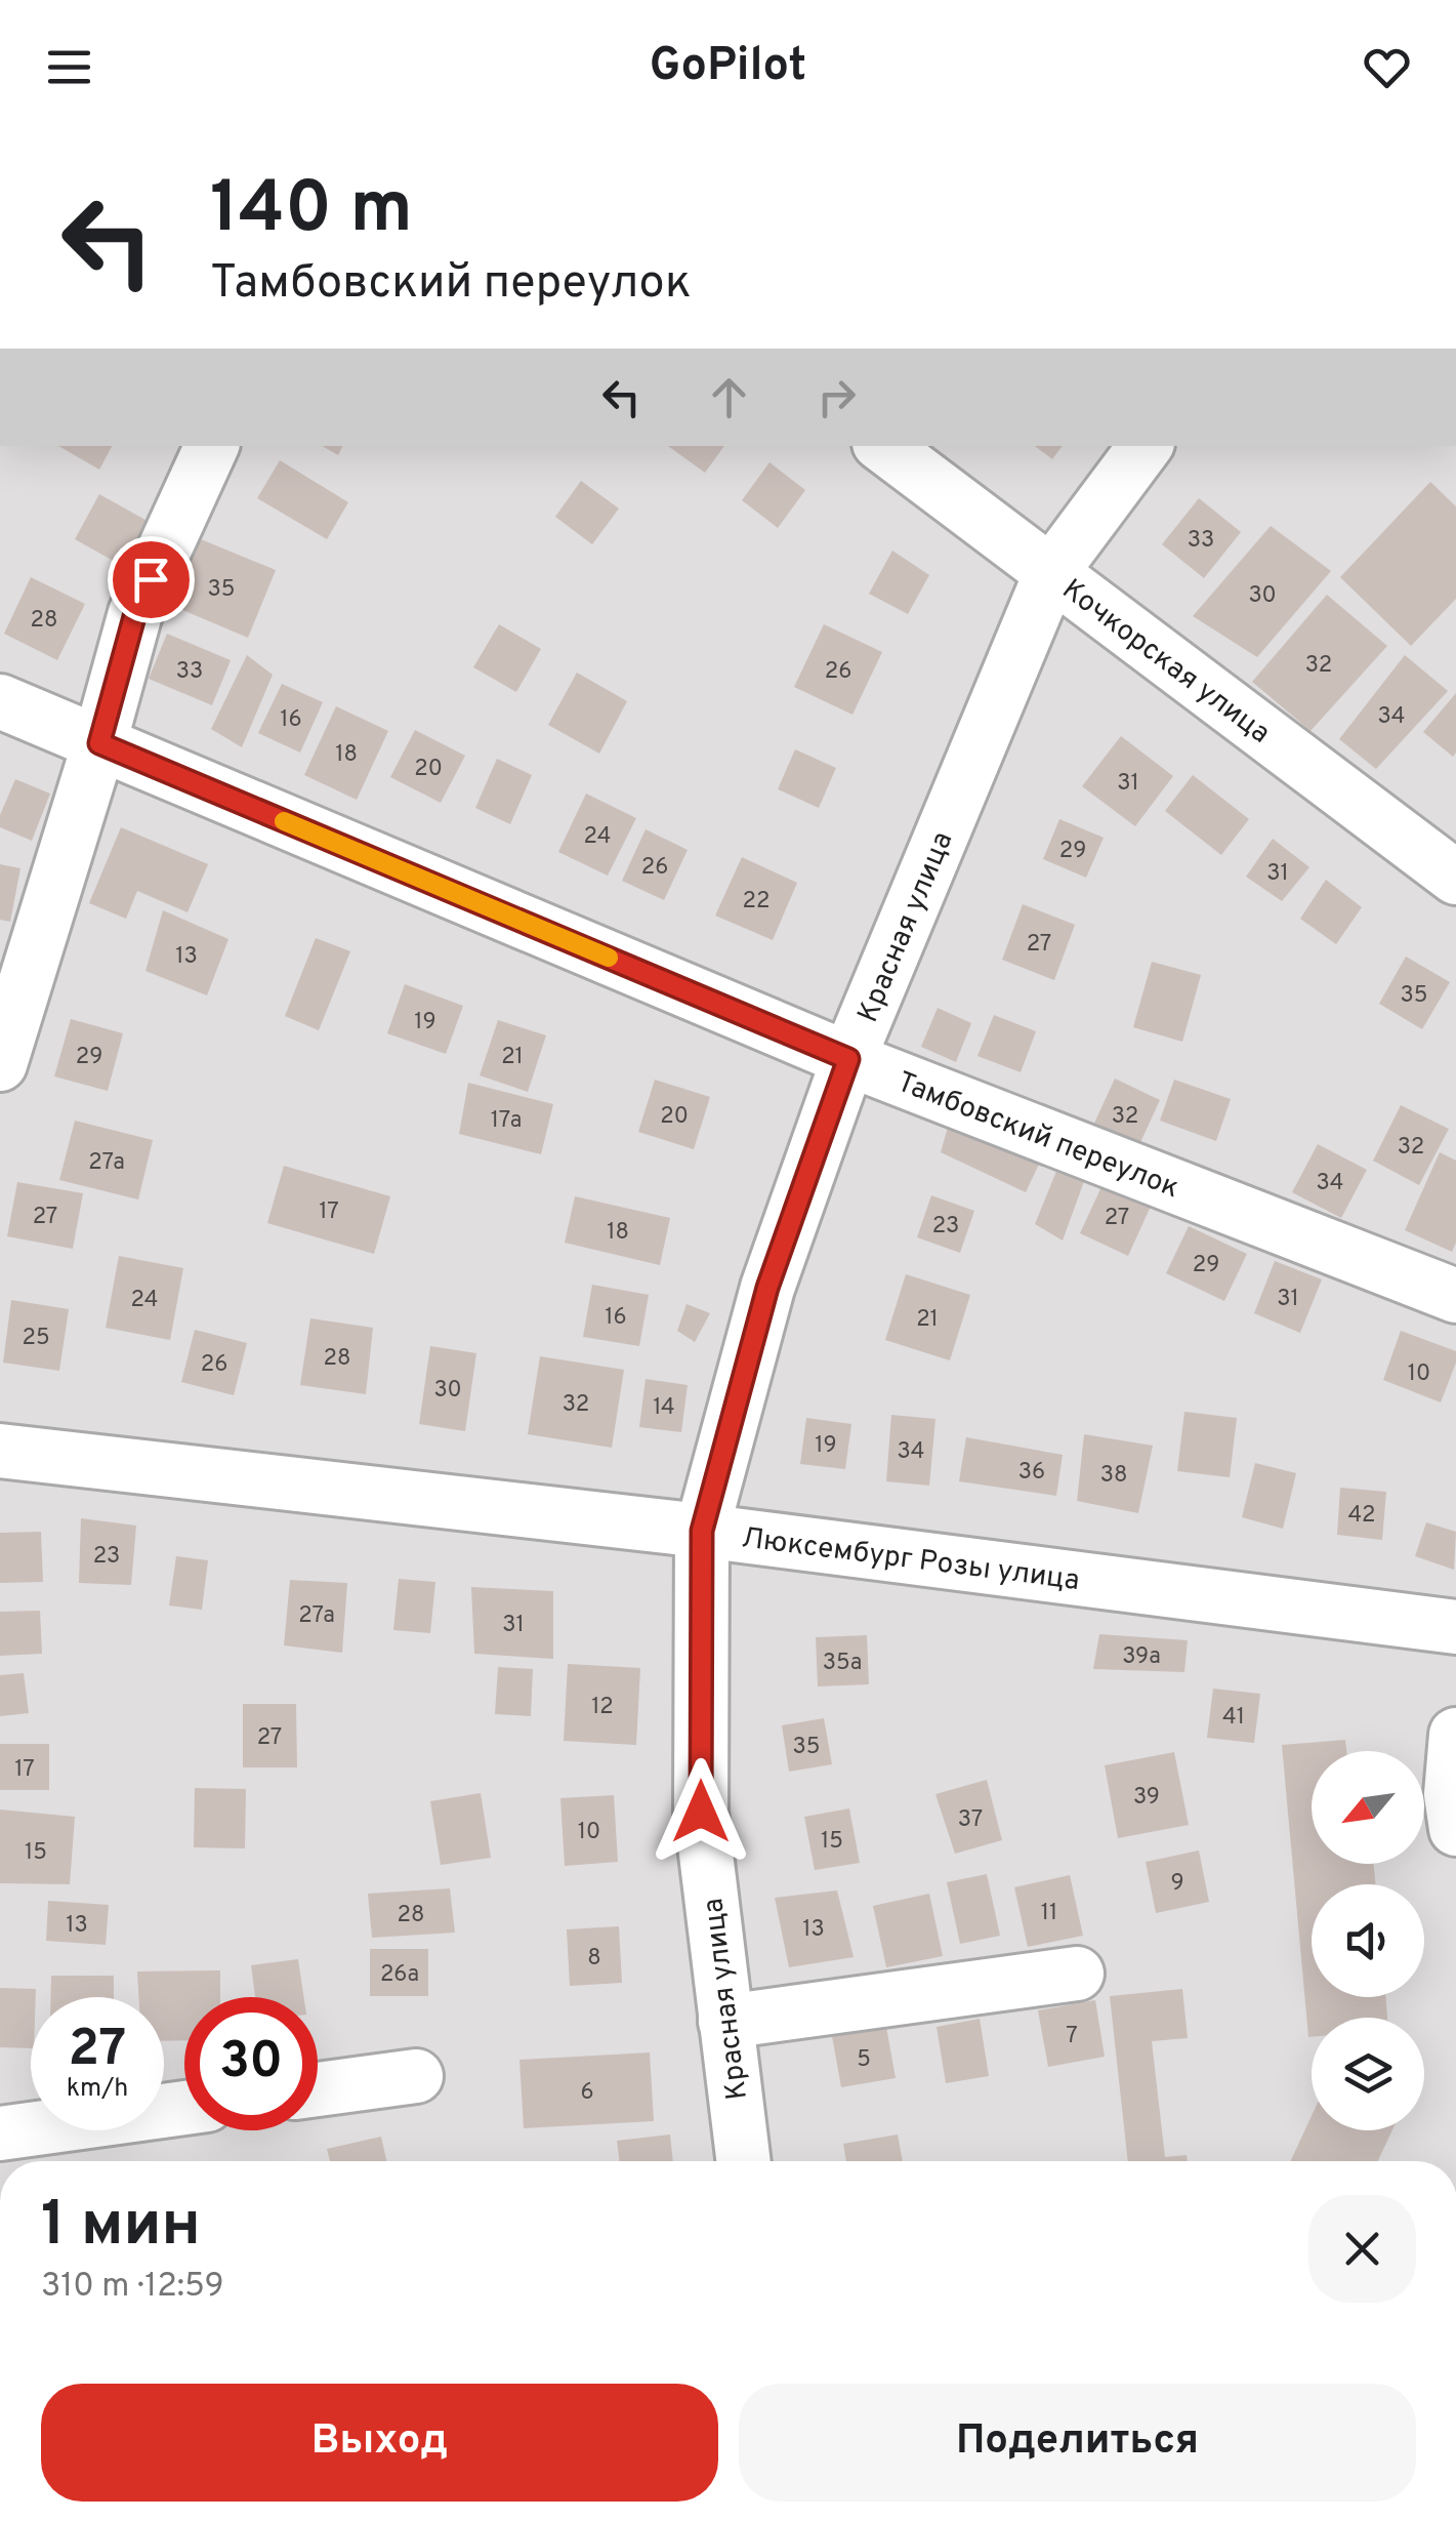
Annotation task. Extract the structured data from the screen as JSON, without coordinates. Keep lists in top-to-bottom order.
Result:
{
  "streets": {
    "street": [
      "Кочкорская улица",
      "Красная улица",
      "Тамбовский переулок",
      "Люксембург Розы улица"
    ]
  },
  "crossings": [
    ["Кочкорская улица", "Красная улица"],
    ["Красная улица", "Тамбовский переулок"],
    ["Красная улица", "Люксембург Розы улица"]
  ],
  "house_numbers": [
    "33",
    "35",
    "30",
    "28",
    "32",
    "33",
    "26",
    "34",
    "16",
    "18",
    "20",
    "31",
    "24",
    "29",
    "26",
    "31",
    "22",
    "27",
    "13",
    "35",
    "19",
    "29",
    "21",
    "20",
    "32",
    "17a",
    "32",
    "27a",
    "34",
    "17",
    "27",
    "27",
    "23",
    "18",
    "29",
    "31",
    "24",
    "16",
    "21",
    "25",
    "28",
    "26",
    "10",
    "30",
    "32",
    "14",
    "19",
    "34",
    "36",
    "38",
    "42",
    "23",
    "27a",
    "31",
    "39a",
    "35a",
    "12",
    "41",
    "27",
    "35",
    "17",
    "39",
    "37",
    "10",
    "15",
    "15",
    "9",
    "11",
    "28",
    "13",
    "13",
    "8",
    "26a",
    "7",
    "5",
    "6"
  ],
  "north": "bottom left",
  "page": {
    "header": "GoPilot",
    "turn": ["140 m", "Тамбовский переулок"],
    "speed": "27 km/h",
    "limit": "30",
    "heading": ["1 мин", "310 m · 12:59"],
    "buttons": ["Выход", "Поделиться"]
  }
}
